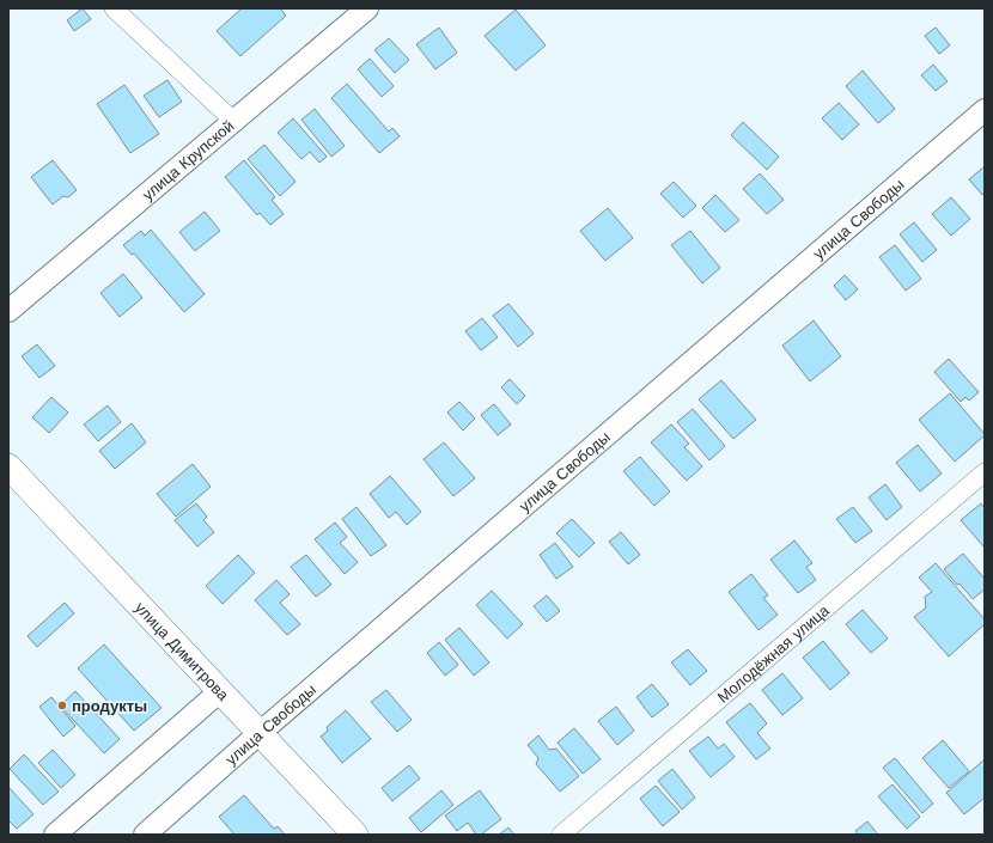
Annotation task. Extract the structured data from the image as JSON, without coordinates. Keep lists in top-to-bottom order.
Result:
{
  "streets": {
    "main road": ["улица Димитрова"],
    "street": ["улица Крупской", "улица Свободы", "Молодёжная улица"]
  },
  "crossings": [
    ["улица Свободы", "улица Димитрова"]
  ],
  "places": ["продукты"]
}
